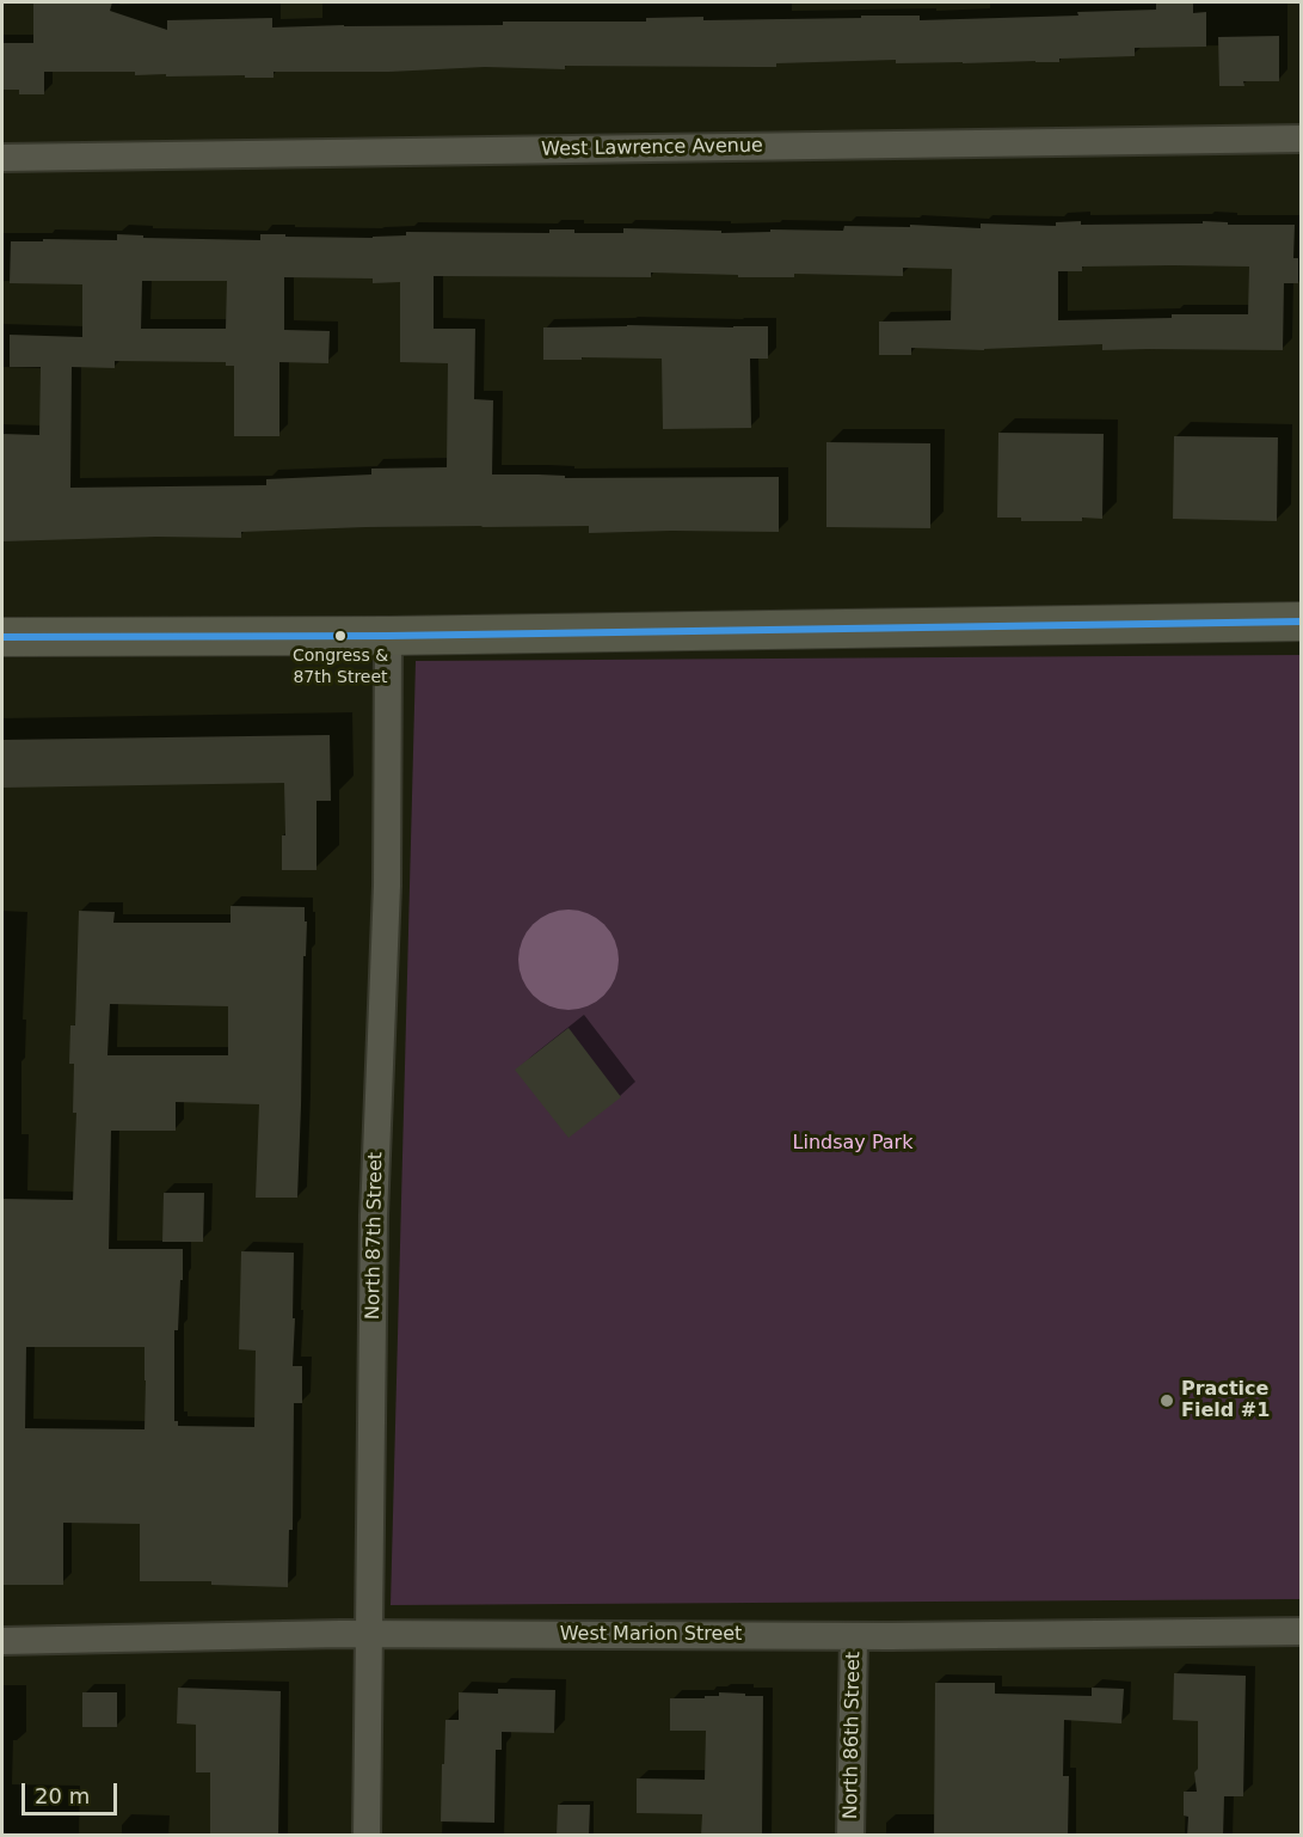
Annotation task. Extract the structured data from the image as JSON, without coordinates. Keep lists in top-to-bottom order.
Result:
{
  "streets": {
    "street": [
      "West Lawrence Avenue",
      "North 87th Street",
      "West Marion Street",
      "North 86th Street"
    ]
  },
  "crossings": [
    ["North 87th Street", "West Marion Street"],
    ["West Marion Street", "North 86th Street"]
  ],
  "parks": ["Lindsay Park"],
  "places": ["Congress & 87th Street", "Practice Field #1"],
  "scale_bar": "20 m"
}
